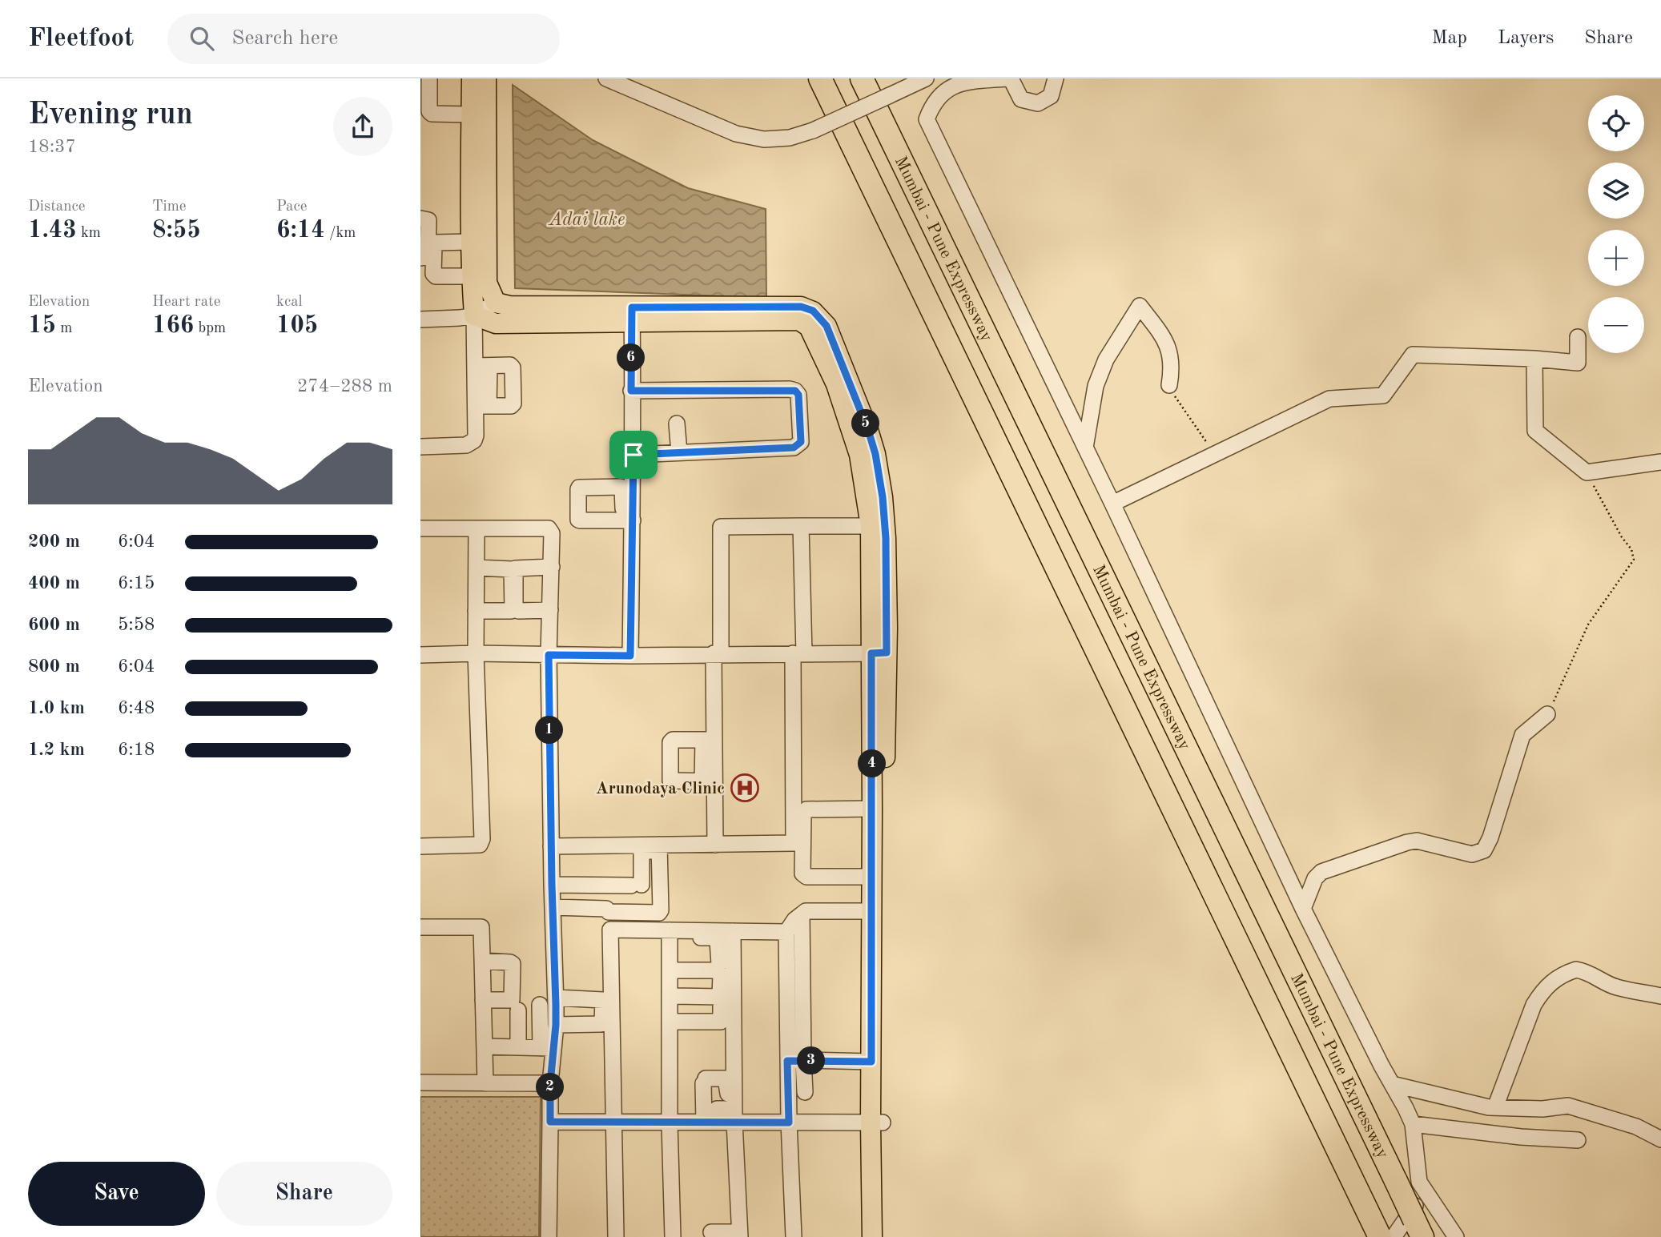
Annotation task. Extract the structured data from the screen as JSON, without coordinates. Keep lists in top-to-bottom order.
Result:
{
  "streets": {
    "highway": ["Mumbai - Pune Expressway"]
  },
  "water": ["Adai lake"],
  "places": {
    "hospital": ["Arunodaya Clinic"]
  },
  "page": {
    "header": "Fleetfoot",
    "search": "Search here",
    "nav": ["Map", "Layers", "Share"],
    "heading": ["Evening run", "18:37"],
    "map_buttons": ["+", "−"],
    "stats": [
      ["Distance", "1.43 km"],
      ["Time", "8:55"],
      ["Pace", "6:14 /km"],
      ["Elevation", "15 m"],
      ["Heart rate", "166 bpm"],
      ["kcal", "105"]
    ],
    "pins": [
      "6",
      "5",
      "1",
      "4",
      "3",
      "2"
    ],
    "chart": ["Elevation", "274–288 m"],
    "list": [
      {
        "name": "200 m",
        "note": "6:04"
      },
      {
        "name": "400 m",
        "note": "6:15"
      },
      {
        "name": "600 m",
        "note": "5:58"
      },
      {
        "name": "800 m",
        "note": "6:04"
      },
      {
        "name": "1.0 km",
        "note": "6:48"
      },
      {
        "name": "1.2 km",
        "note": "6:18"
      }
    ],
    "buttons": ["Save", "Share"]
  }
}
